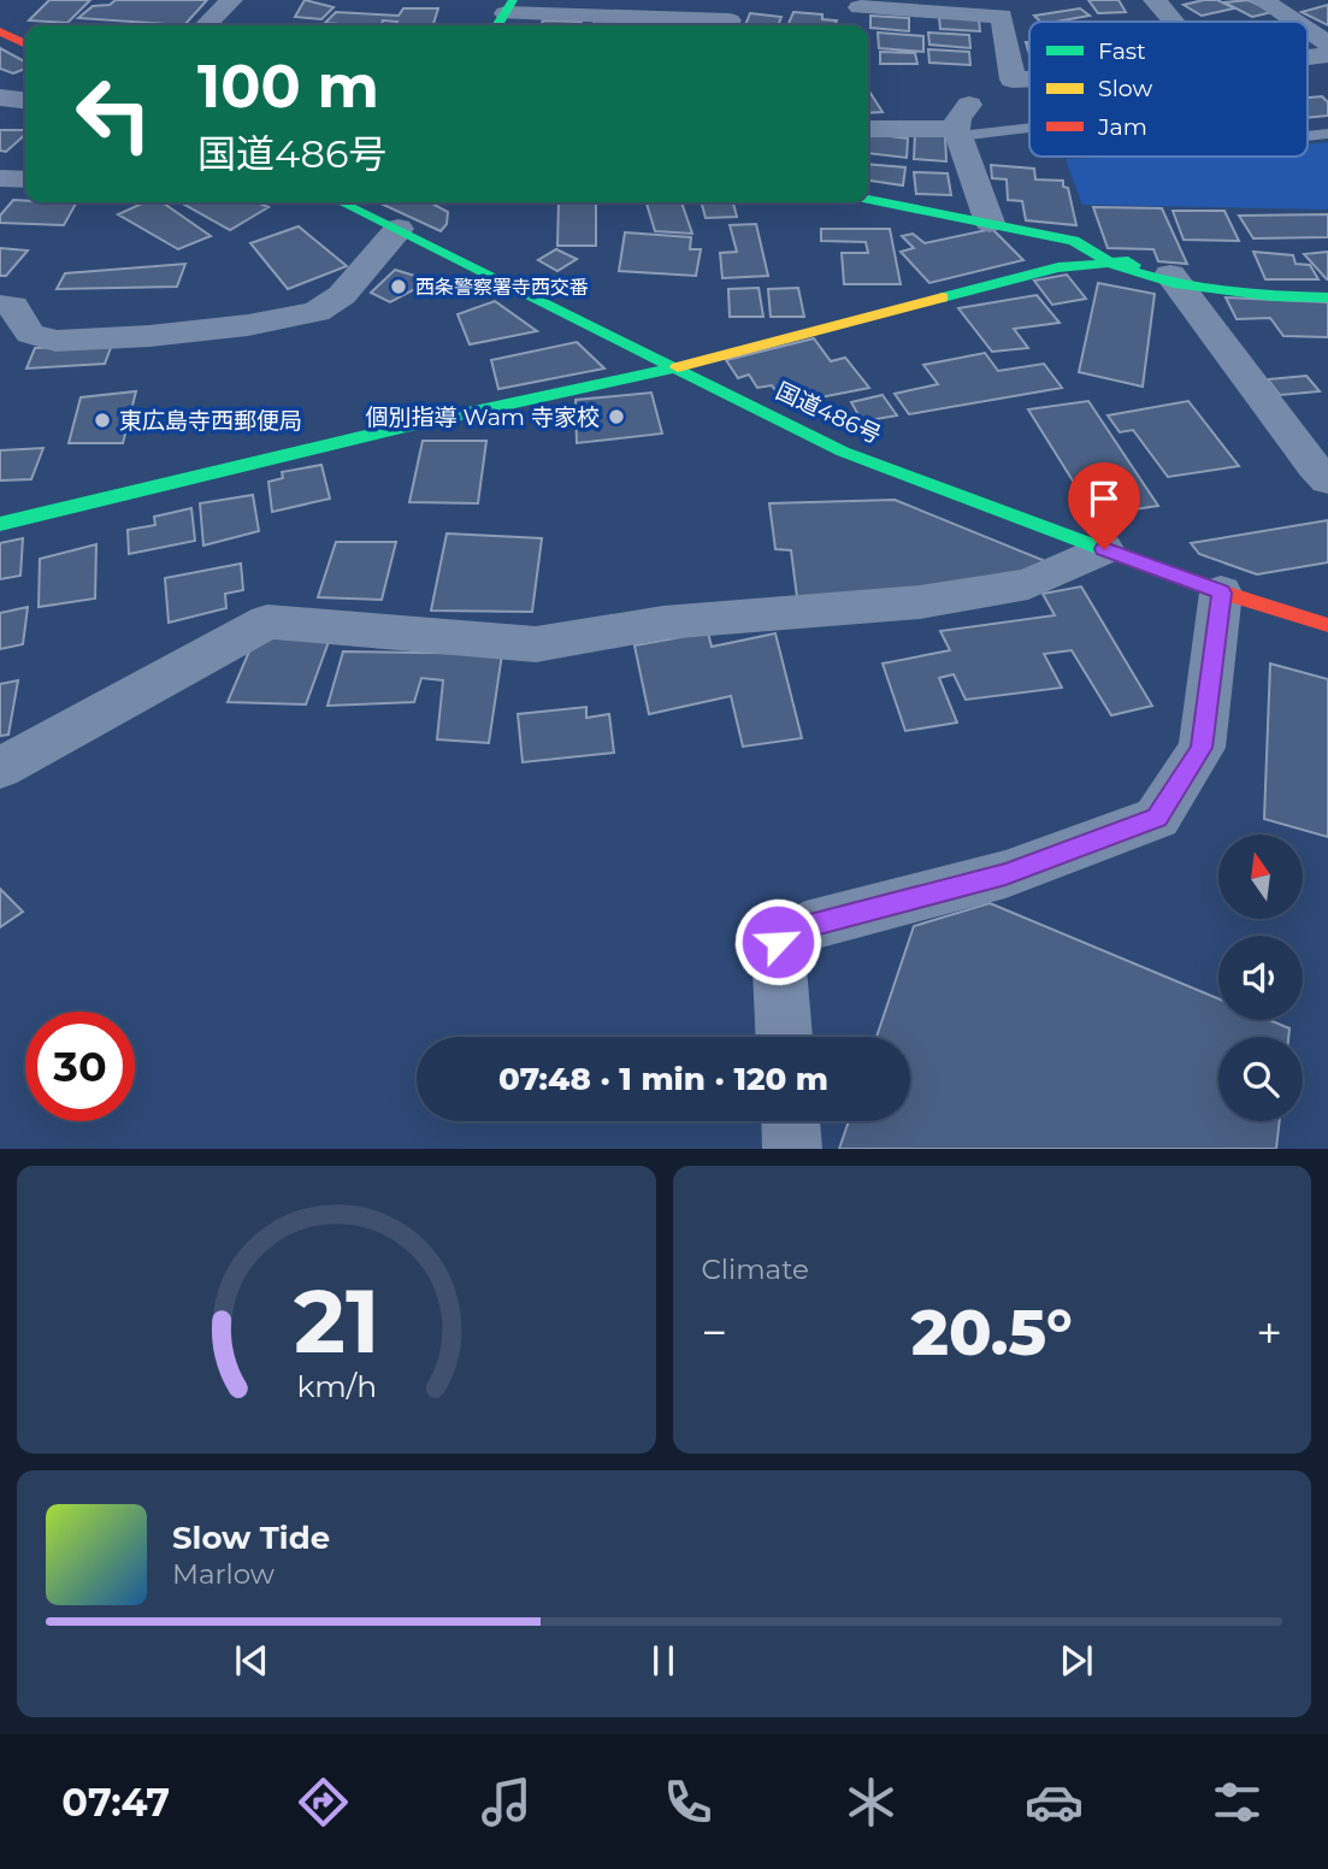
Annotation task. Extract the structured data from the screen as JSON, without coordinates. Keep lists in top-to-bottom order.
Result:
{
  "streets": {
    "main road": ["国道486号"]
  },
  "places": ["西条警察署寺西交番", "個別指導 Wam 寺家校", "東広島寺西郵便局"],
  "legend": ["Fast", "Slow", "Jam"],
  "north": "top",
  "page": {
    "turn": ["100 m", "国道486号"],
    "limit": "30",
    "trip": "07:48 · 1 min · 120 m",
    "tile": "Climate",
    "heat": ["−", "20.5°", "+"],
    "song": ["Slow Tide", "Marlow"],
    "tabs": "07:47",
    "gauge": ["21", "km/h"]
  }
}
